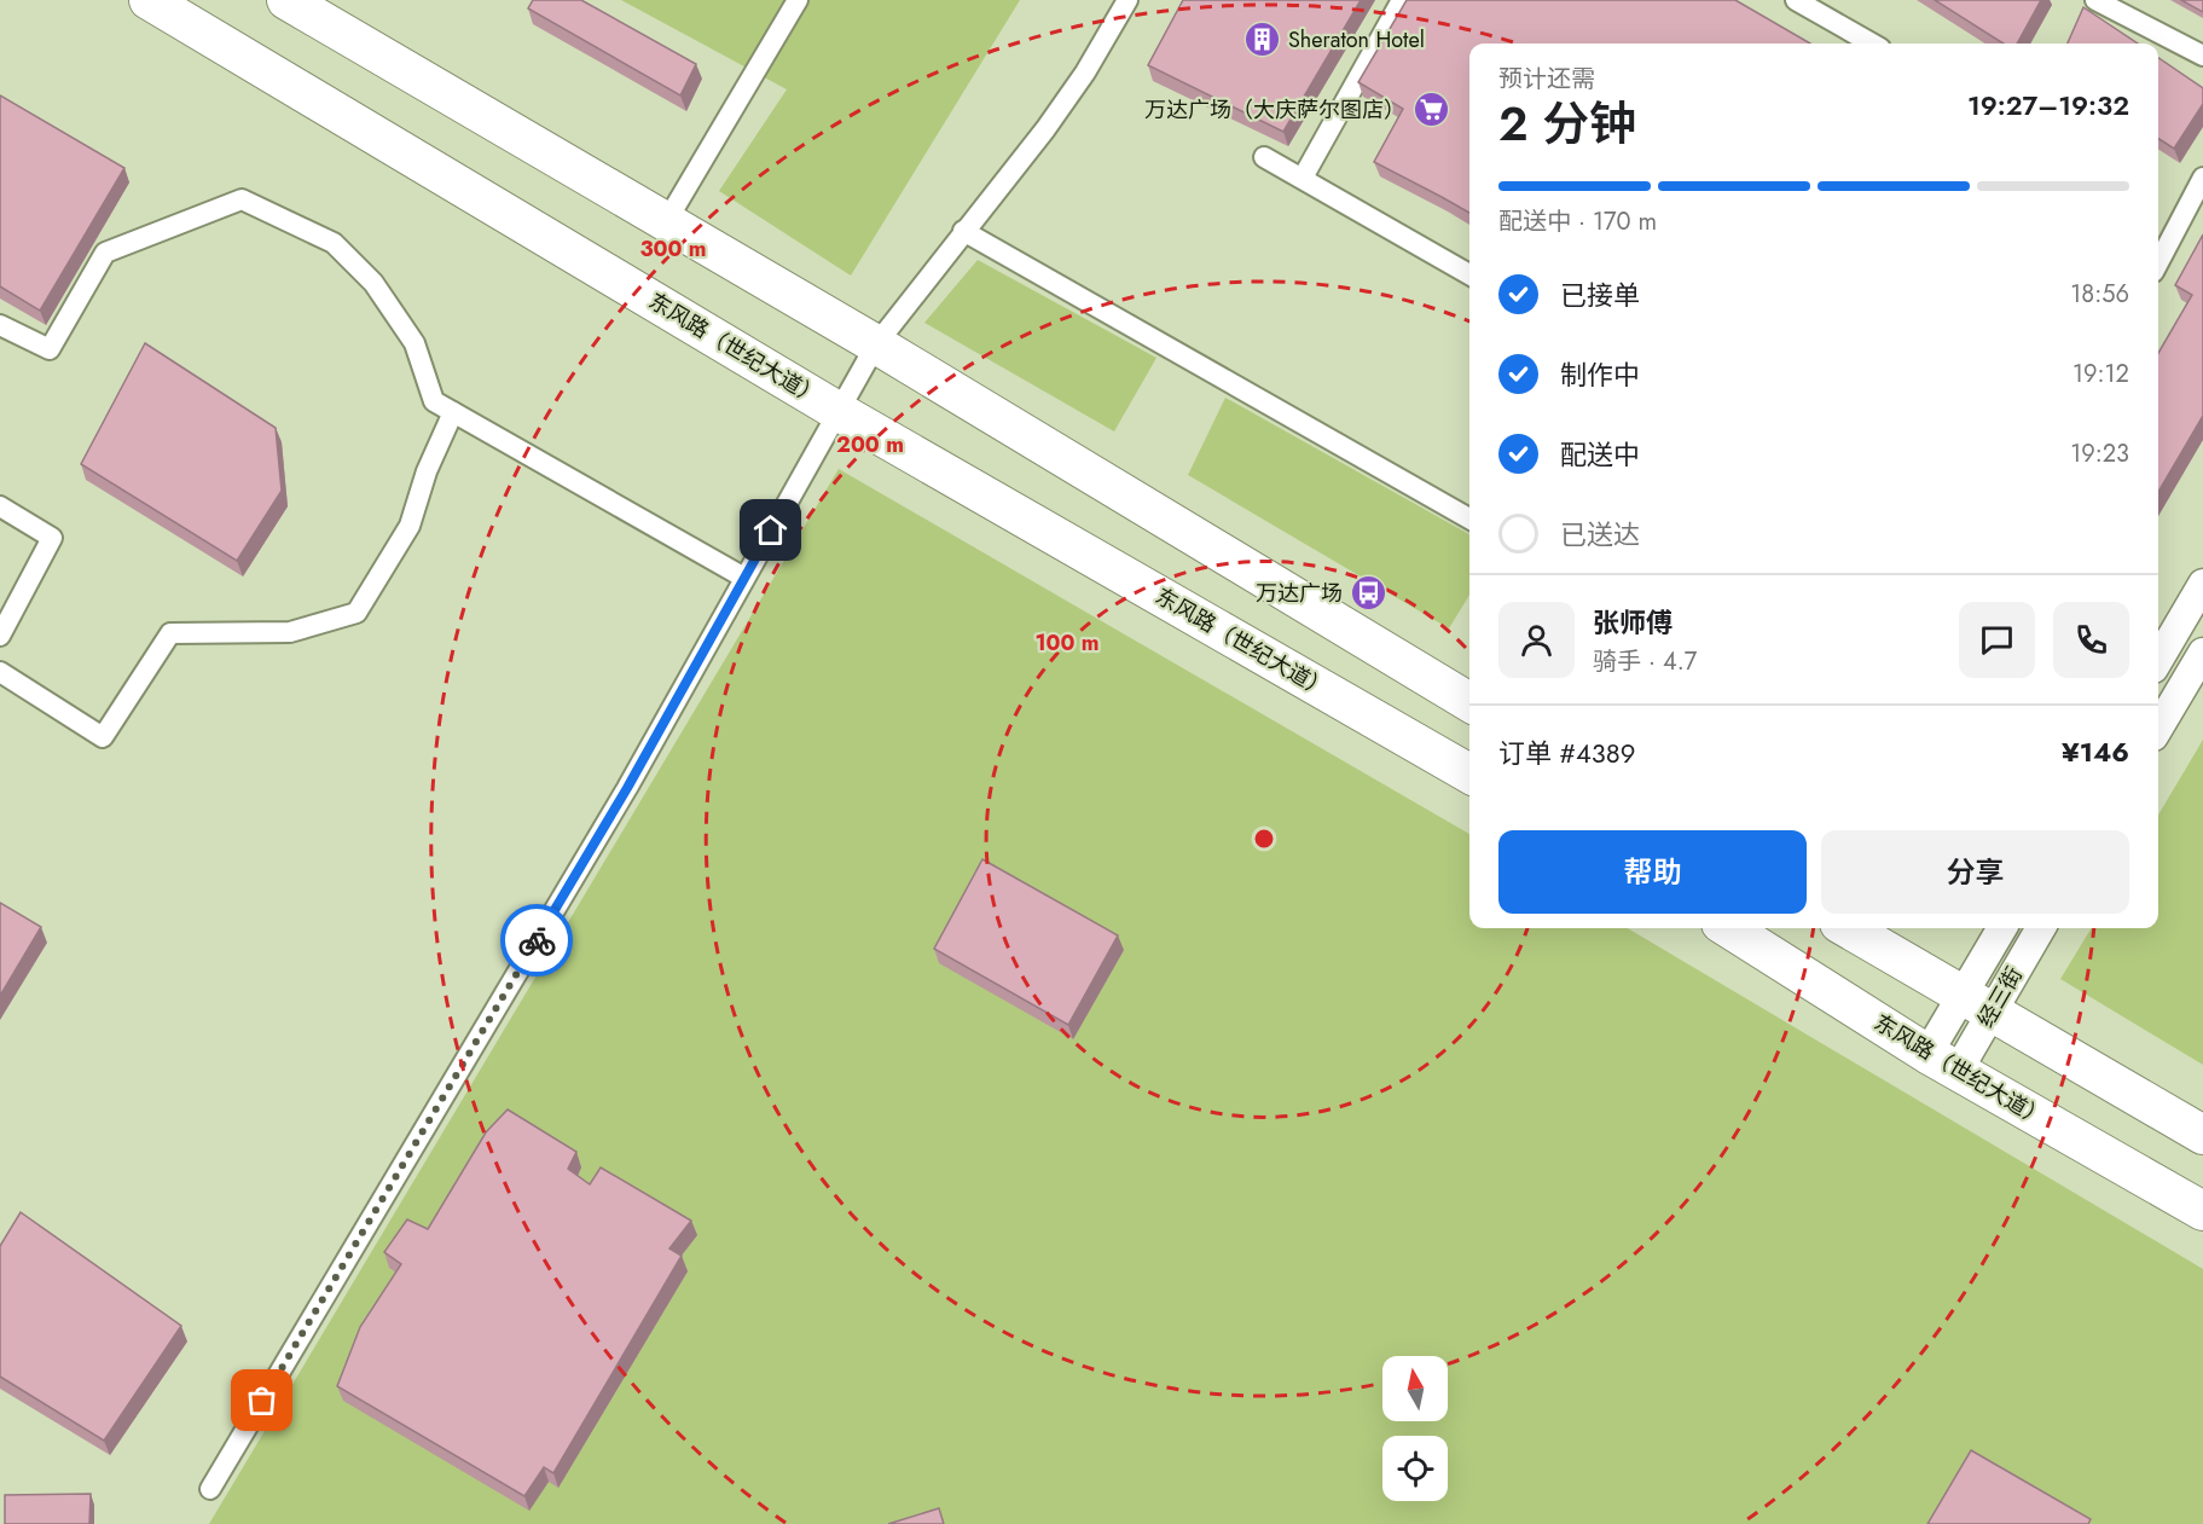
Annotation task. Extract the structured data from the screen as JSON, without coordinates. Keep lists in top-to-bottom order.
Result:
{
  "streets": {
    "highway": ["东风路（世纪大道）"],
    "main road": ["经三街"]
  },
  "crossings": [
    ["东风路（世纪大道）", "经三街"]
  ],
  "places": {
    "building": ["Sheraton Hotel"],
    "supermarket": ["万达广场（大庆萨尔图店）"],
    "bus stop": ["万达广场"]
  },
  "north": "top",
  "page": {
    "heading": ["2 分钟", "预计还需", "19:27–19:32"],
    "panel": [
      "张师傅",
      "骑手 · 4.7",
      "订单 #4389",
      "¥146"
    ],
    "bar": "配送中 · 170 m",
    "list": [
      ["已接单", "18:56"],
      ["制作中", "19:12"],
      ["配送中", "19:23"],
      "已送达"
    ],
    "buttons": ["帮助", "分享"]
  },
  "rings": ["300 m", "200 m", "100 m"]
}
